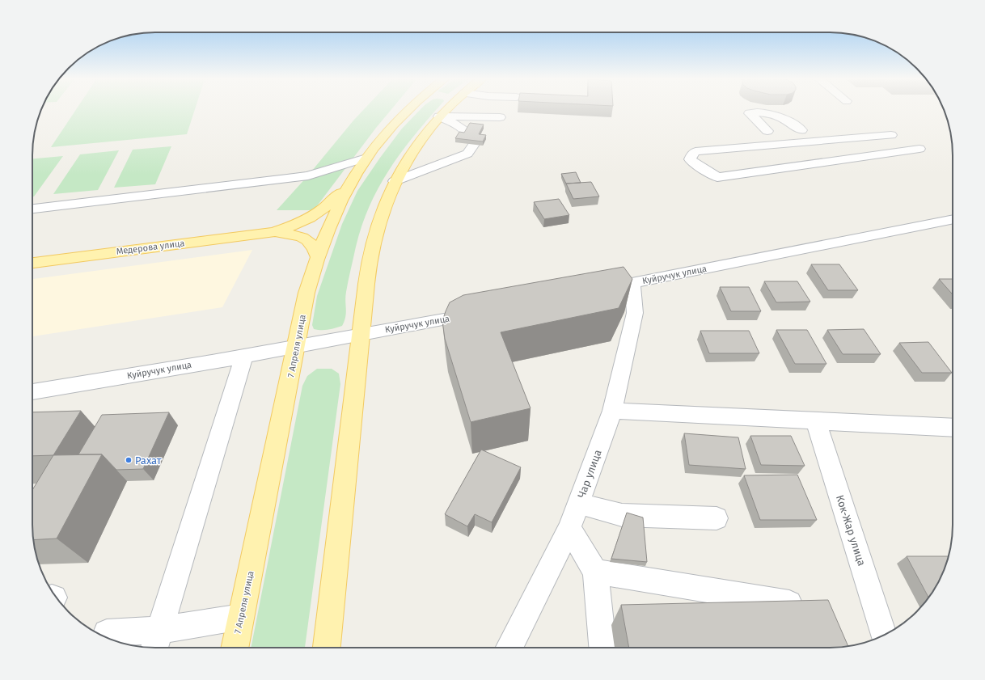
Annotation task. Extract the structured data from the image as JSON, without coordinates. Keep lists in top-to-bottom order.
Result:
{
  "streets": {
    "main road": ["Медерова улица", "7 Апреля улица"],
    "street": ["Куйручук улица", "Чар улица", "Кок-Жар улица"]
  },
  "crossings": [
    ["Медерова улица", "7 Апреля улица"],
    ["Куйручук улица", "7 Апреля улица"],
    ["Куйручук улица", "Чар улица"]
  ],
  "places": ["Рахат"]
}
